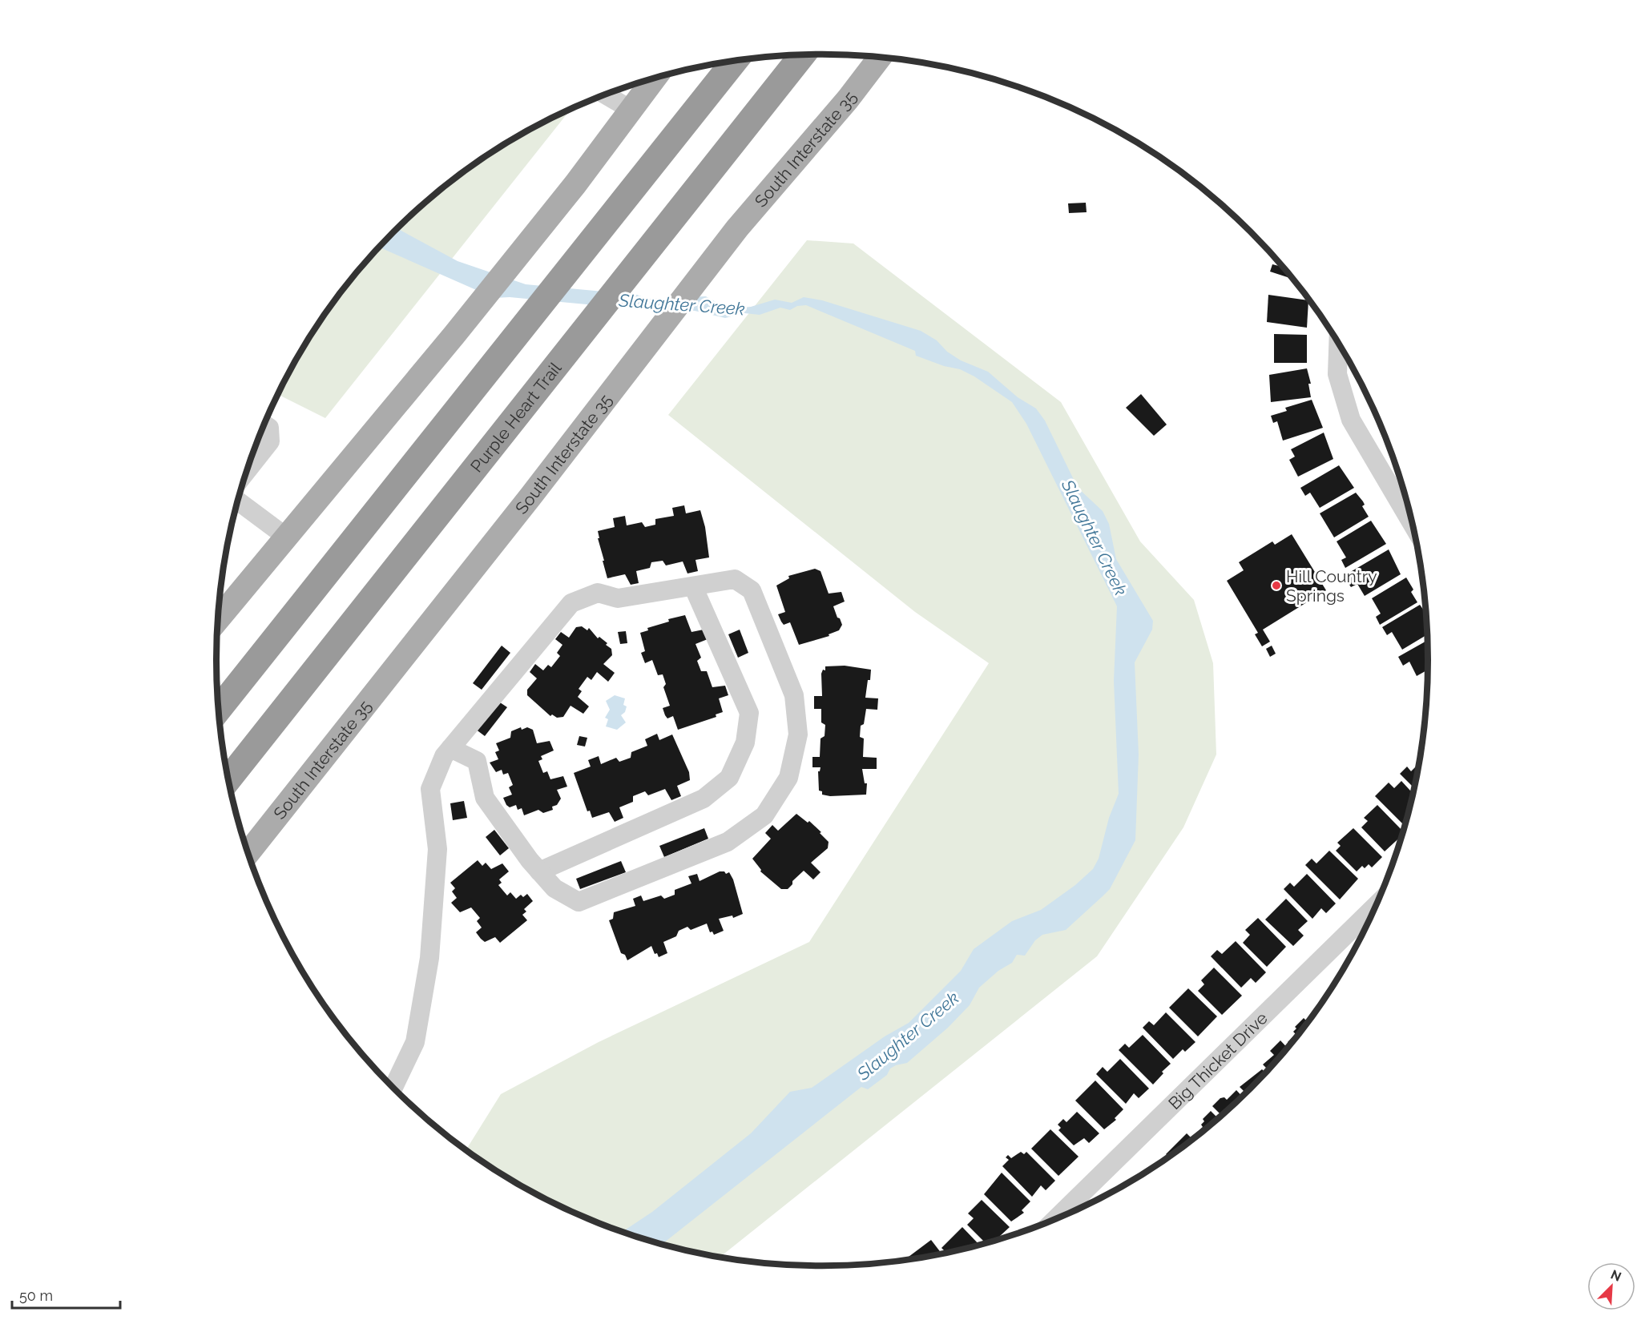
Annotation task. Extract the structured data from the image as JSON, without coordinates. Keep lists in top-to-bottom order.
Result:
{
  "streets": {
    "highway": ["Purple Heart Trail"],
    "main road": ["South Interstate 35"],
    "street": ["Big Thicket Drive"]
  },
  "water": ["Slaughter Creek"],
  "places": ["Hill Country Springs"],
  "scale_bar": "50 m",
  "north": "top right"
}
